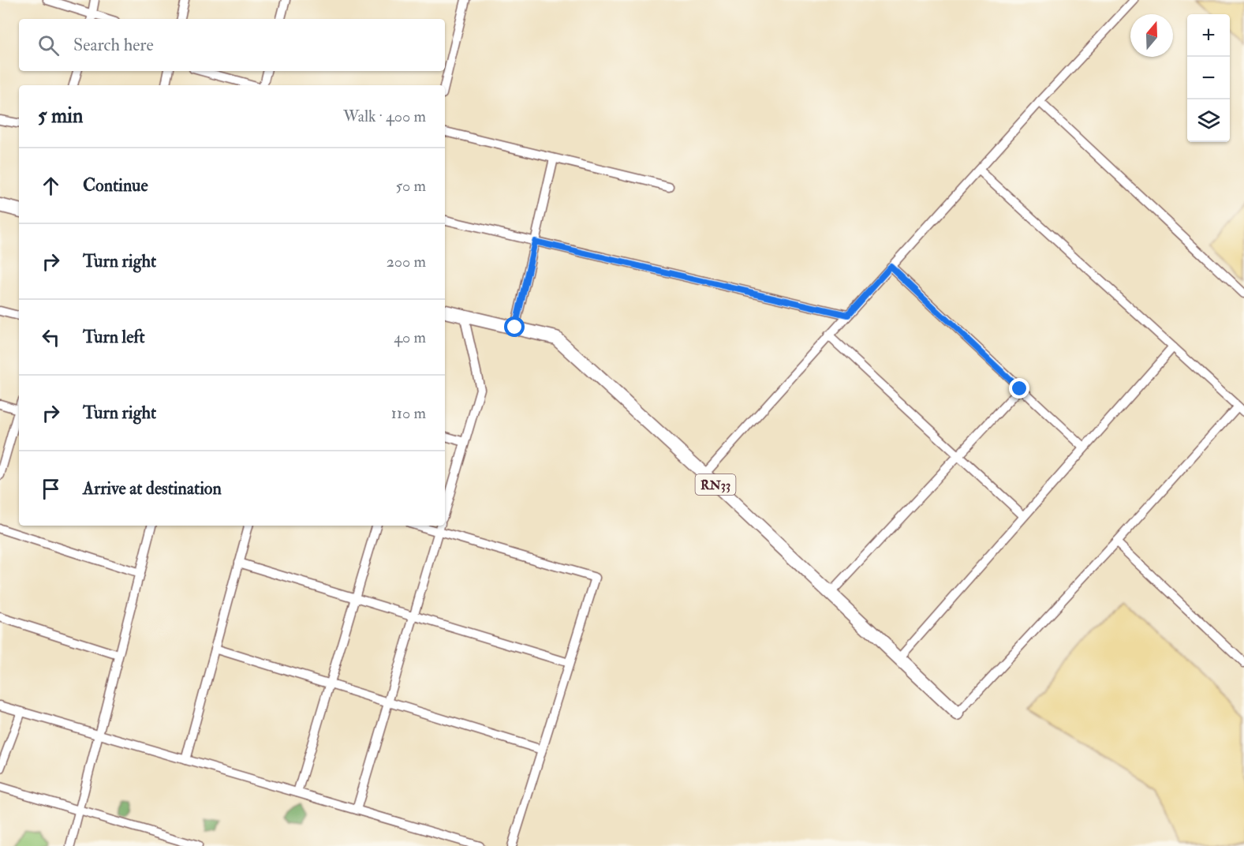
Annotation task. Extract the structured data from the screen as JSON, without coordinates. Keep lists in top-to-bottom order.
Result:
{
  "streets": {
    "main road": ["RN33"]
  },
  "north": "top",
  "page": {
    "map_buttons": ["+", "−"],
    "search": "Search here",
    "heading": ["5 min", "Walk · 400 m"],
    "list": [
      ["Continue", "50 m"],
      ["Turn right", "200 m"],
      ["Turn left", "40 m"],
      ["Turn right", "110 m"],
      "Arrive at destination"
    ]
  }
}
